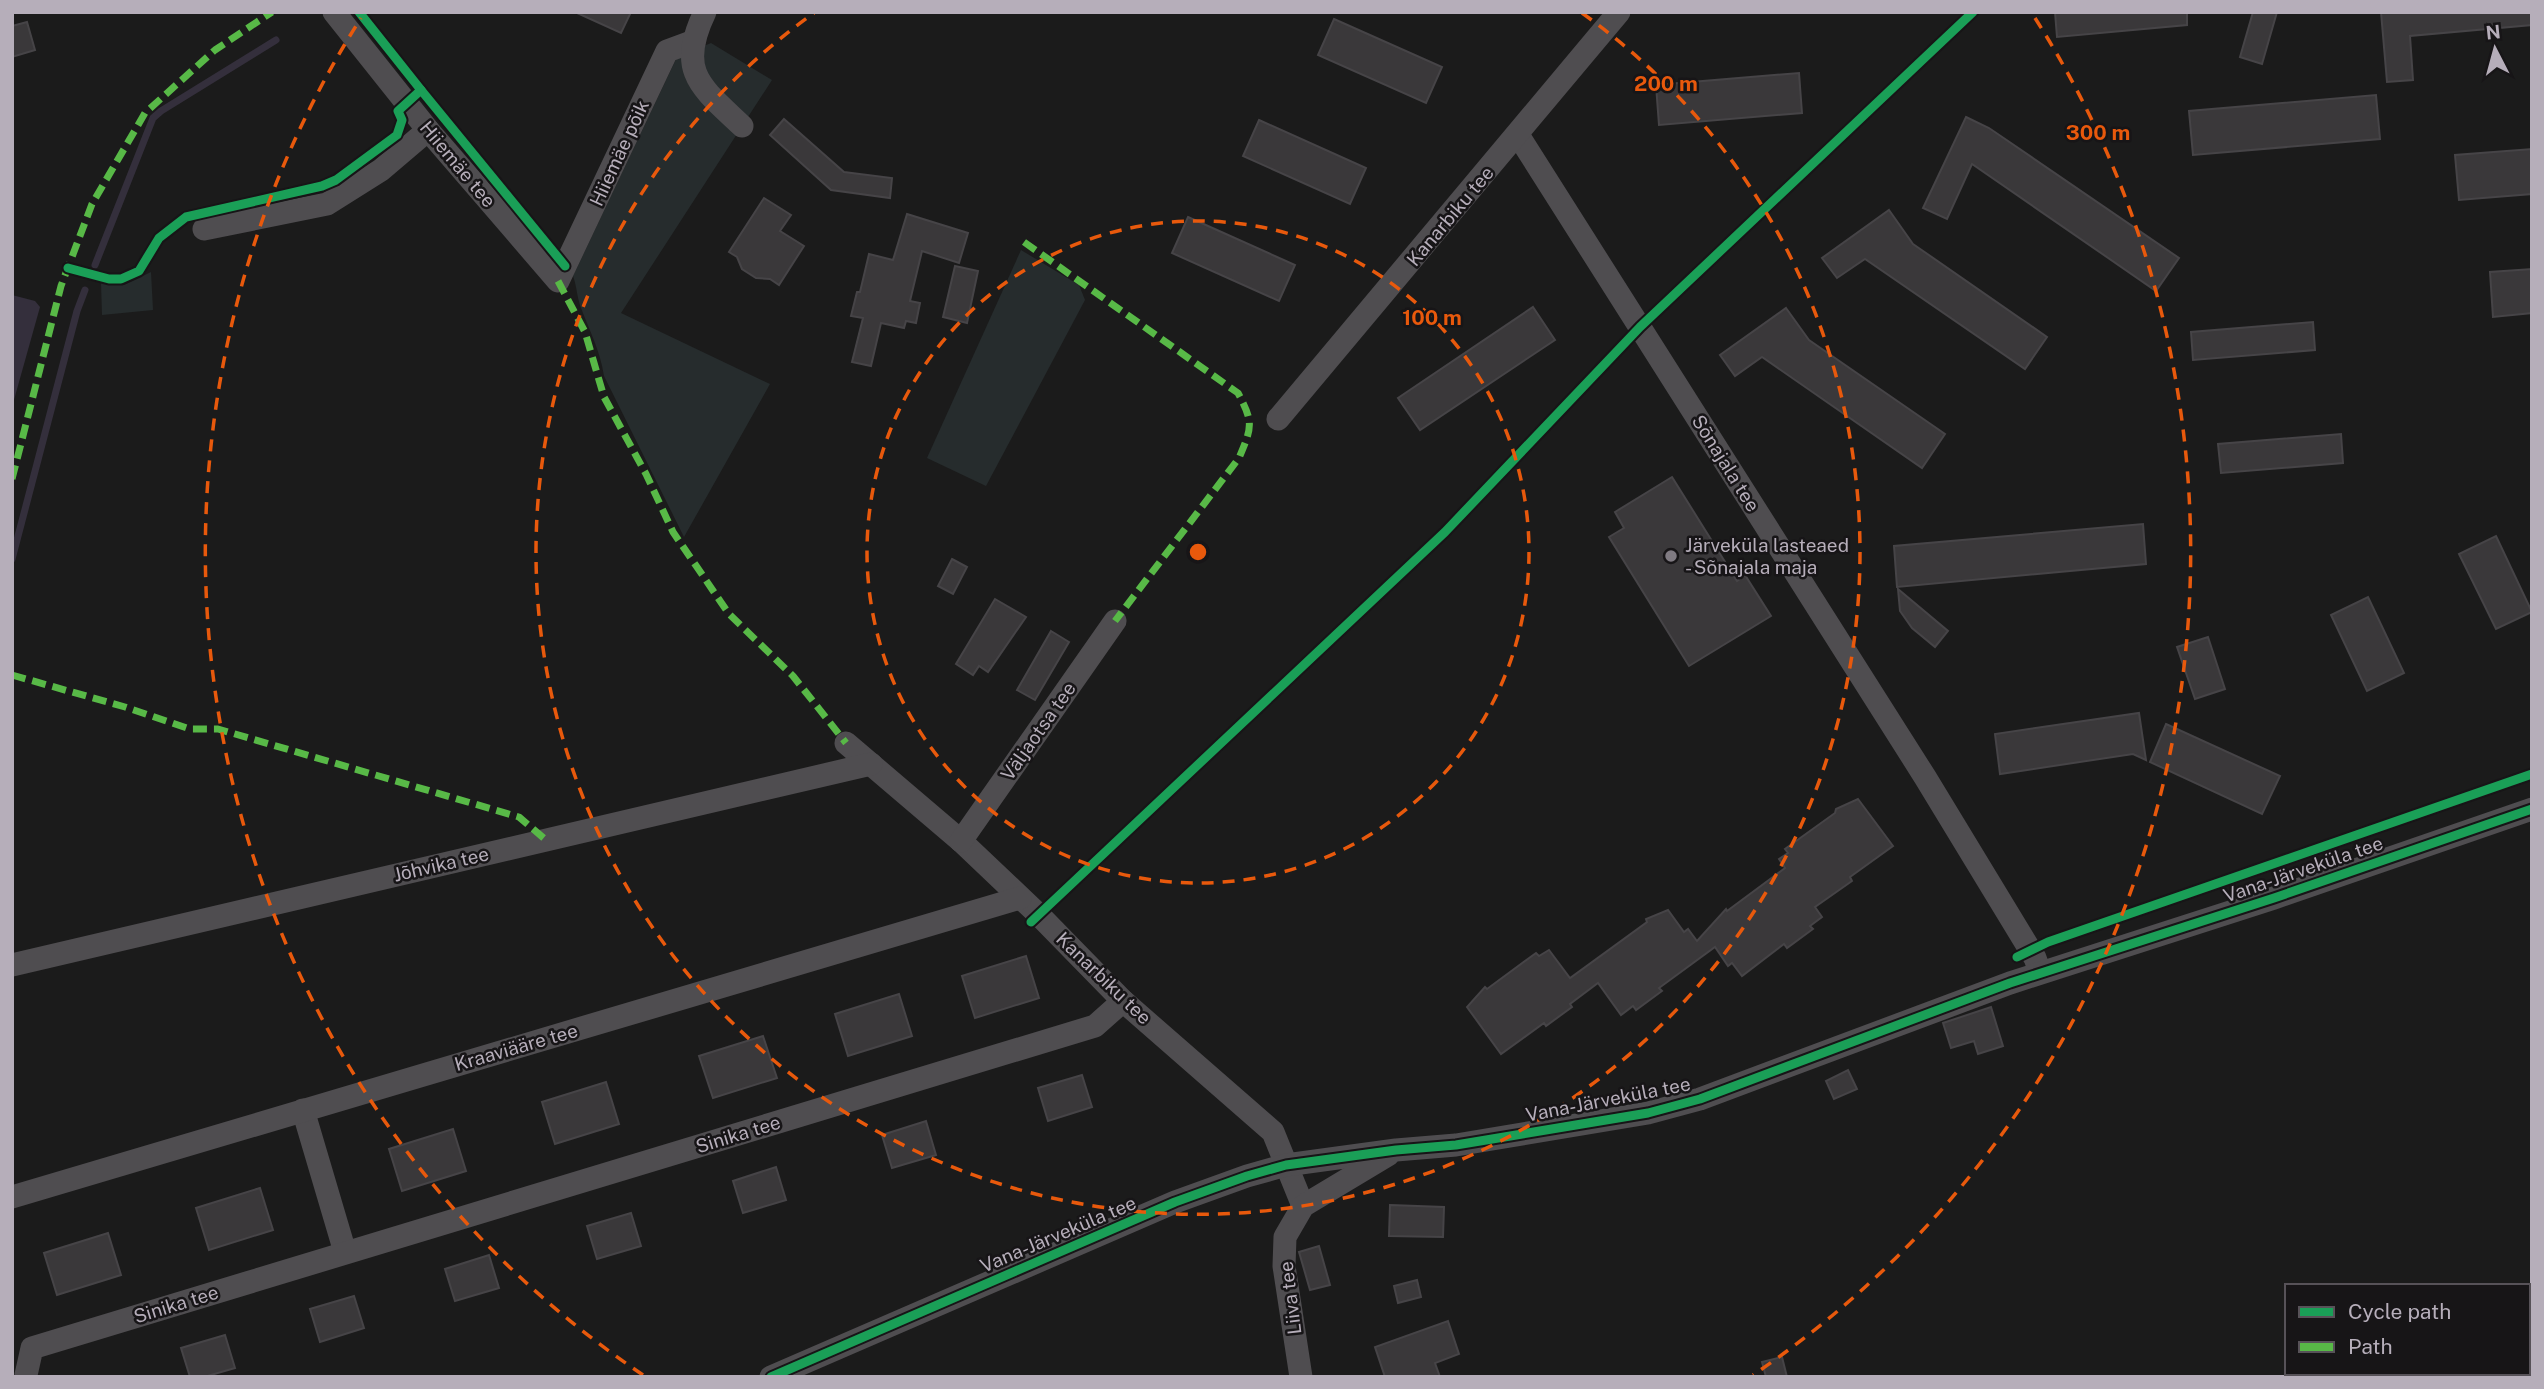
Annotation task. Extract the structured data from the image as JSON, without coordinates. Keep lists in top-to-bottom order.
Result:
{
  "streets": {
    "street": [
      "Hiiemäe põik",
      "Hiiemäe tee",
      "Kanarbiku tee",
      "Sõnajala tee",
      "Väljaotsa tee",
      "Jõhvika tee",
      "Vana-Järveküla tee",
      "Kraaviääre tee",
      "Sinika tee",
      "Liiva tee"
    ]
  },
  "crossings": [
    ["Hiiemäe põik", "Hiiemäe tee"],
    ["Kanarbiku tee", "Sõnajala tee"],
    ["Kanarbiku tee", "Väljaotsa tee"],
    ["Kanarbiku tee", "Jõhvika tee"],
    ["Kanarbiku tee", "Vana-Järveküla tee"],
    ["Kanarbiku tee", "Kraaviääre tee"],
    ["Kanarbiku tee", "Sinika tee"],
    ["Kanarbiku tee", "Liiva tee"],
    ["Sõnajala tee", "Vana-Järveküla tee"],
    ["Vana-Järveküla tee", "Liiva tee"]
  ],
  "places": ["Järveküla lasteaed - Sõnajala maja"],
  "legend": ["Cycle path", "Path"],
  "north": "top",
  "rings": ["200 m", "300 m", "100 m"]
}
